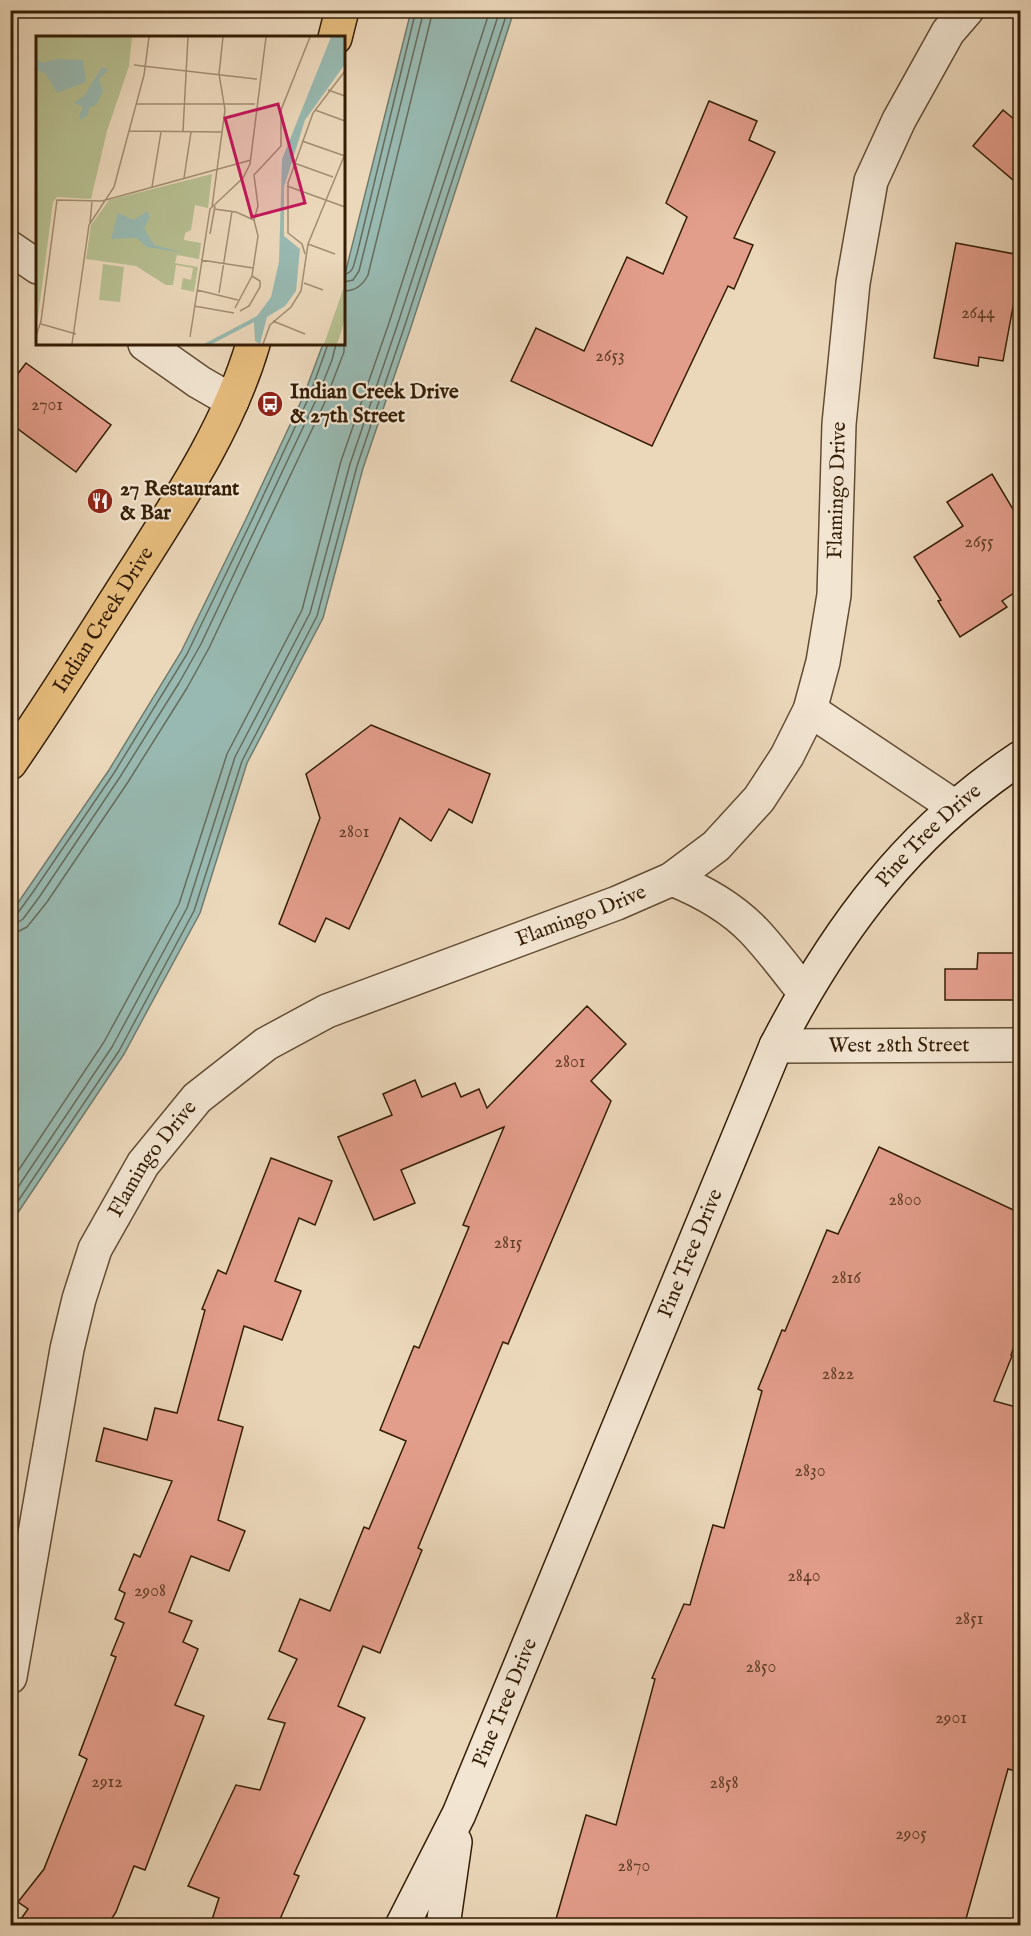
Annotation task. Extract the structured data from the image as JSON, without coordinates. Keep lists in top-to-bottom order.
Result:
{
  "streets": {
    "main road": ["Indian Creek Drive"],
    "street": ["Flamingo Drive", "Pine Tree Drive", "West 28th Street"]
  },
  "crossings": [
    ["Pine Tree Drive", "West 28th Street"]
  ],
  "places": {
    "bus stop": ["Indian Creek Drive & 27th Street"],
    "restaurant": ["27 Restaurant & Bar"]
  },
  "house_numbers": [
    "2644",
    "2653",
    "2701",
    "2655",
    "2801",
    "2801",
    "2800",
    "2815",
    "2816",
    "2822",
    "2830",
    "2840",
    "2908",
    "2851",
    "2850",
    "2901",
    "2912",
    "2858",
    "2905",
    "2870"
  ]
}
